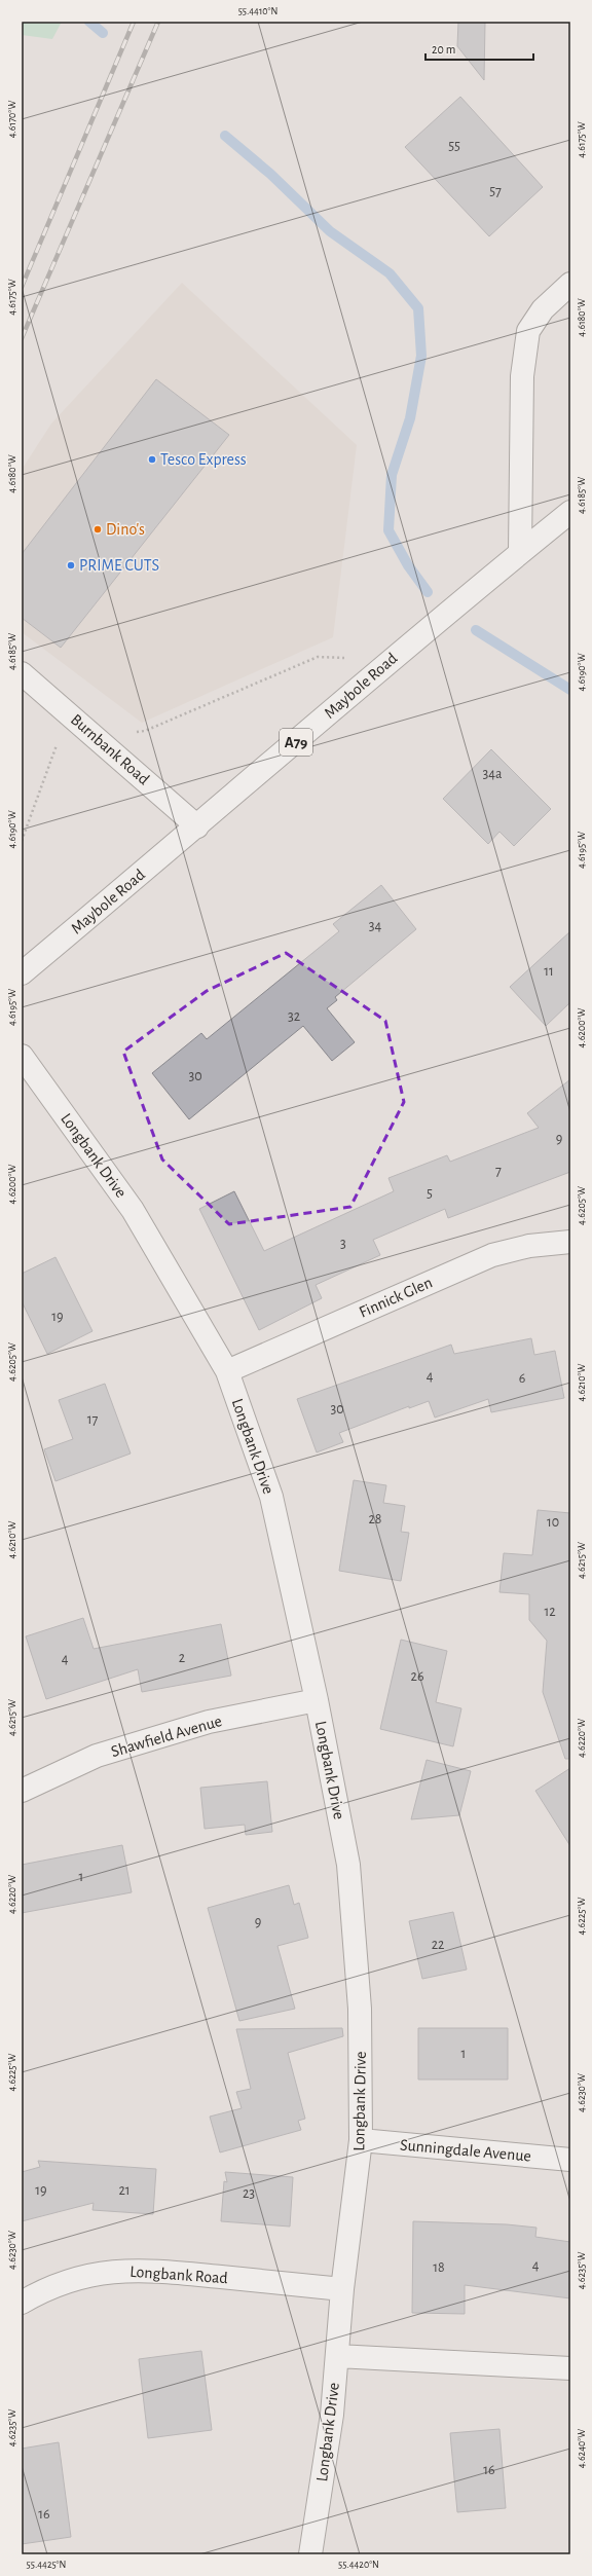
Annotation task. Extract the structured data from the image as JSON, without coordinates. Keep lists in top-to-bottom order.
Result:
{
  "streets": {
    "street": [
      "Maybole Road",
      "A79",
      "Burnbank Road",
      "Longbank Drive",
      "Finnick Glen",
      "Shawfield Avenue",
      "Sunningdale Avenue",
      "Longbank Road"
    ]
  },
  "crossings": [
    ["Maybole Road", "Burnbank Road"],
    ["Longbank Drive", "Finnick Glen"],
    ["Longbank Drive", "Shawfield Avenue"],
    ["Longbank Drive", "Sunningdale Avenue"],
    ["Longbank Drive", "Longbank Road"]
  ],
  "places": ["Tesco Express", "Dino's", "PRIME CUTS"],
  "house_numbers": [
    "55",
    "57",
    "34a",
    "34",
    "11",
    "32",
    "30",
    "9",
    "7",
    "5",
    "3",
    "19",
    "4",
    "6",
    "30",
    "17",
    "28",
    "10",
    "12",
    "2",
    "4",
    "26",
    "1",
    "9",
    "22",
    "1",
    "19",
    "21",
    "23",
    "4",
    "18",
    "16",
    "16"
  ],
  "scale_bar": "20 m",
  "coordinates": [
    "55.4410°N",
    "4.6170°W",
    "4.6175°W",
    "4.6180°W",
    "4.6185°W",
    "4.6190°W",
    "4.6195°W",
    "4.6200°W",
    "4.6205°W",
    "4.6210°W",
    "4.6215°W",
    "4.6220°W",
    "4.6225°W",
    "4.6230°W",
    "4.6235°W",
    "4.6240°W",
    "55.4425°N",
    "55.4420°N"
  ]
}
